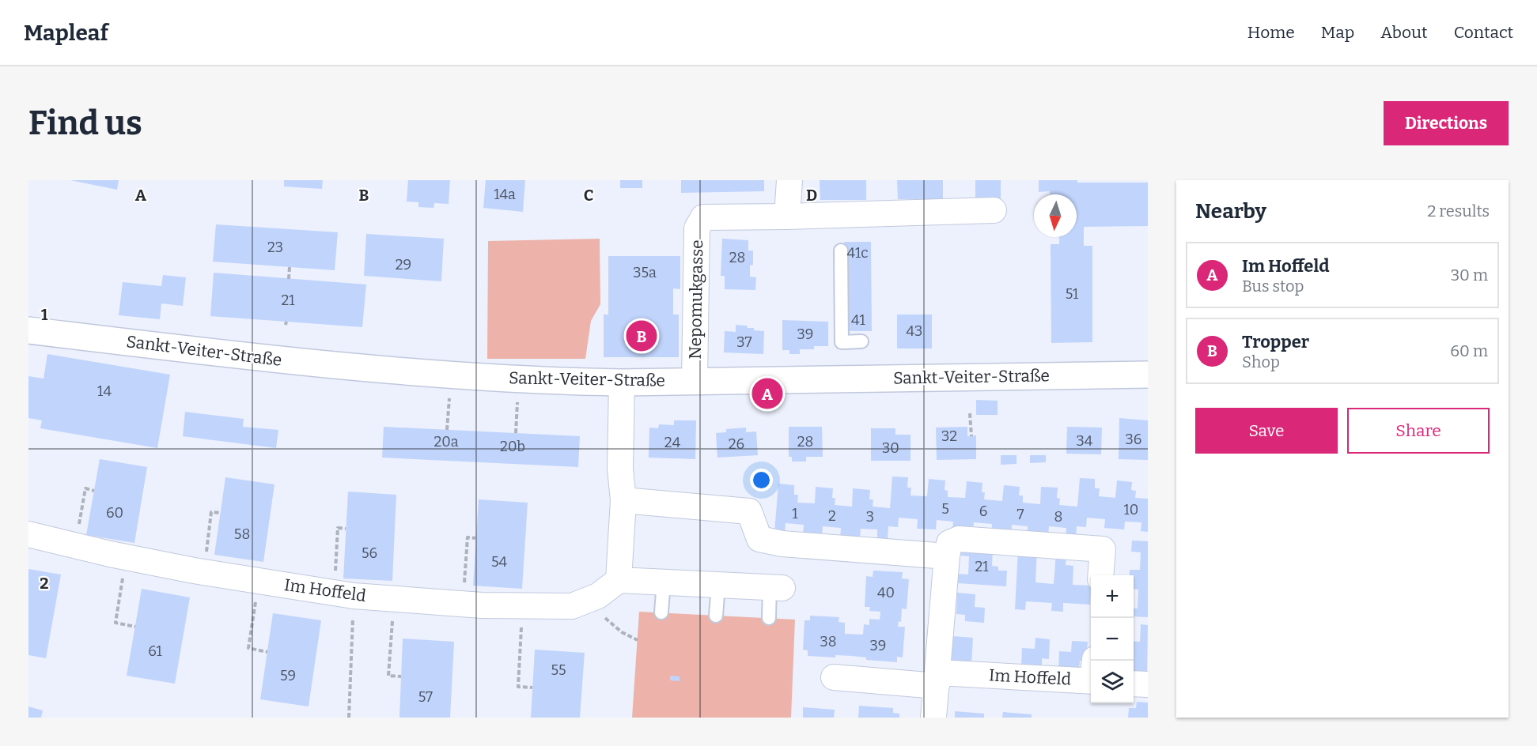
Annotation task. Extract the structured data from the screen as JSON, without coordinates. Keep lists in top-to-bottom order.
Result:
{
  "streets": {
    "main road": ["Sankt-Veiter-Straße"],
    "street": ["Nepomukgasse", "Im Hoffeld"]
  },
  "crossings": [
    ["Nepomukgasse", "Sankt-Veiter-Straße"]
  ],
  "house_numbers": [
    "14a",
    "23",
    "41c",
    "28",
    "29",
    "35a",
    "51",
    "21",
    "41",
    "43",
    "39",
    "37",
    "14",
    "32",
    "36",
    "34",
    "20a",
    "28",
    "24",
    "26",
    "20b",
    "30",
    "5",
    "10",
    "6",
    "60",
    "1",
    "7",
    "2",
    "3",
    "8",
    "58",
    "56",
    "54",
    "21",
    "40",
    "38",
    "39",
    "61",
    "55",
    "59",
    "57"
  ],
  "north": "bottom",
  "page": {
    "header": "Mapleaf",
    "nav": [
      "Home",
      "Map",
      "About",
      "Contact"
    ],
    "buttons": [
      "Directions",
      ["Save", "Share"]
    ],
    "title": "Find us",
    "heading": ["Nearby", "2 results"],
    "list": [
      {
        "mark": "A",
        "name": "Im Hoffeld",
        "note": "Bus stop",
        "value": "30 m"
      },
      {
        "mark": "B",
        "name": "Tropper",
        "note": "Shop",
        "value": "60 m"
      }
    ],
    "pins": ["B", "A"],
    "map_buttons": ["+", "−"]
  },
  "grid": {
    "columns": [
      "A",
      "B",
      "C",
      "D"
    ],
    "rows": ["1", "2"]
  }
}
